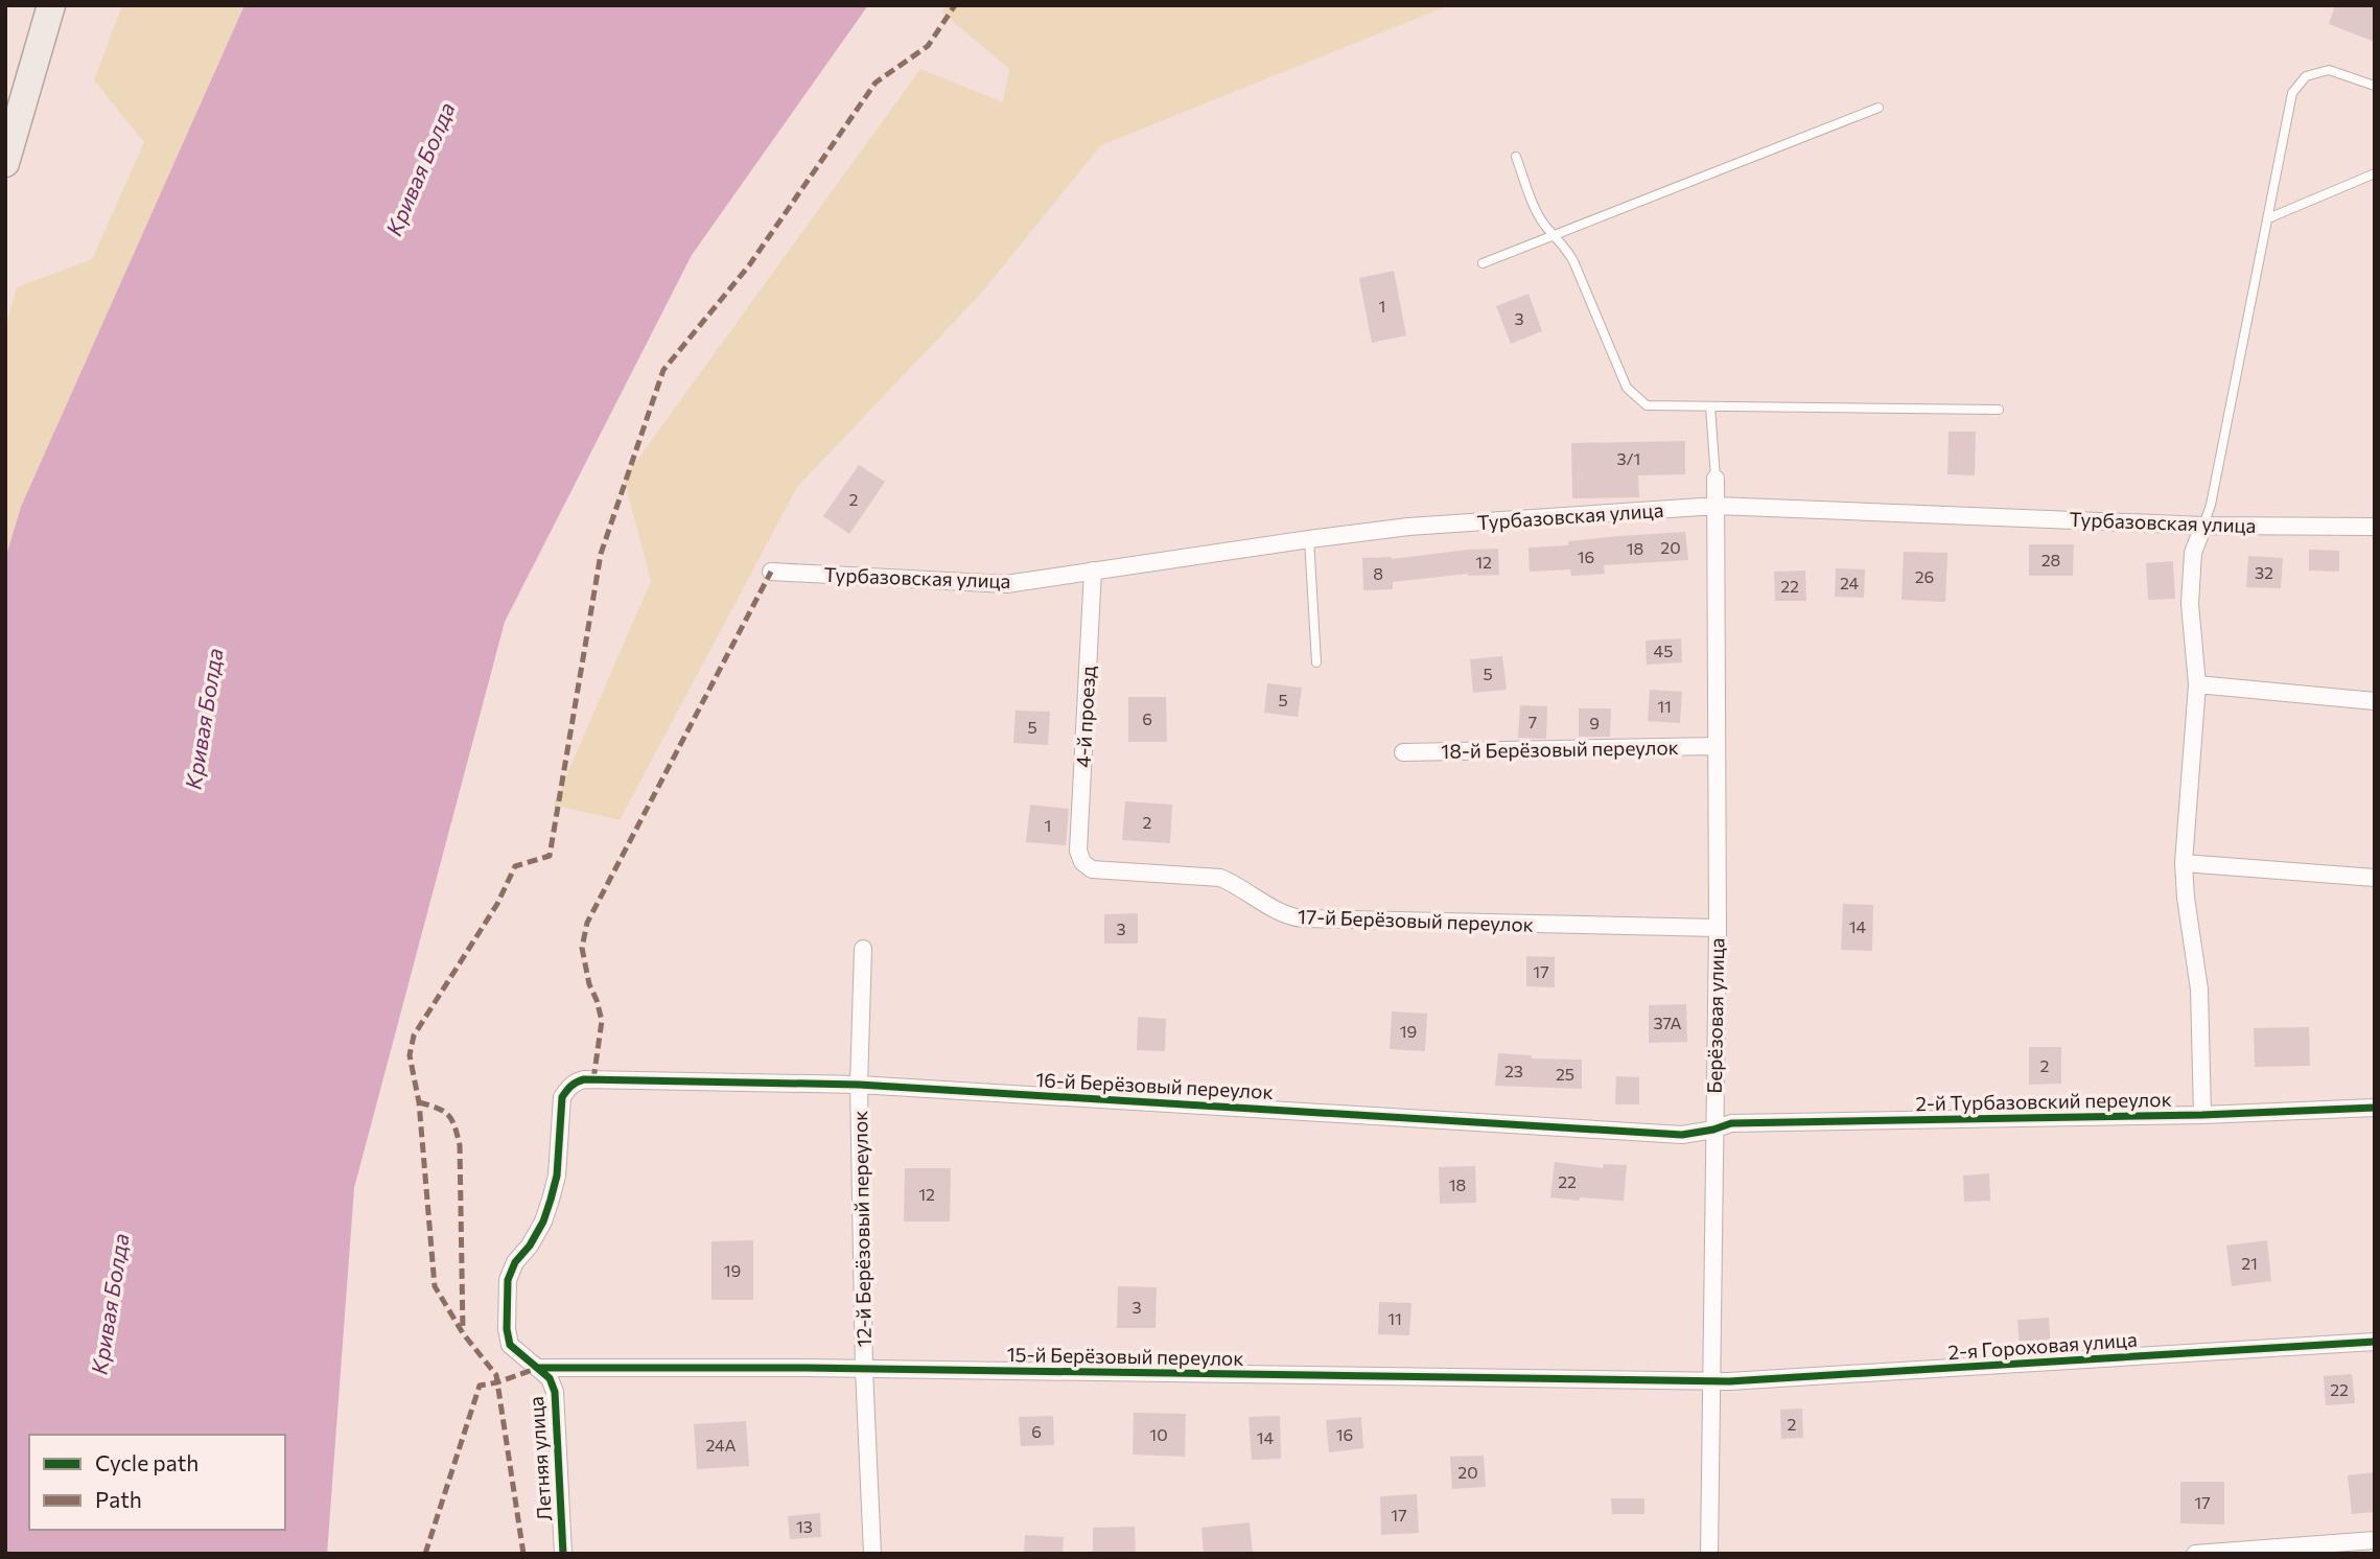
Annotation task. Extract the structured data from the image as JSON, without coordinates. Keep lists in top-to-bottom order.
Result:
{
  "streets": {
    "street": [
      "Турбазовская улица",
      "4-й проезд",
      "18-й Берёзовый переулок",
      "17-й Берёзовый переулок",
      "Берёзовая улица",
      "16-й Берёзовый переулок",
      "2-й Турбазовский переулок",
      "12-й Берёзовый переулок",
      "2-я Гороховая улица",
      "15-й Берёзовый переулок",
      "Летняя улица"
    ]
  },
  "crossings": [
    ["Турбазовская улица", "4-й проезд"],
    ["Турбазовская улица", "Берёзовая улица"],
    ["4-й проезд", "17-й Берёзовый переулок"],
    ["18-й Берёзовый переулок", "Берёзовая улица"],
    ["17-й Берёзовый переулок", "Берёзовая улица"],
    ["Берёзовая улица", "16-й Берёзовый переулок"],
    ["Берёзовая улица", "2-й Турбазовский переулок"],
    ["Берёзовая улица", "2-я Гороховая улица"],
    ["Берёзовая улица", "15-й Берёзовый переулок"],
    ["16-й Берёзовый переулок", "2-й Турбазовский переулок"],
    ["16-й Берёзовый переулок", "12-й Берёзовый переулок"],
    ["16-й Берёзовый переулок", "15-й Берёзовый переулок"],
    ["16-й Берёзовый переулок", "Летняя улица"],
    ["12-й Берёзовый переулок", "15-й Берёзовый переулок"],
    ["2-я Гороховая улица", "15-й Берёзовый переулок"],
    ["15-й Берёзовый переулок", "Летняя улица"]
  ],
  "water": ["Кривая Болда"],
  "house_numbers": [
    "1",
    "3",
    "3/1",
    "2",
    "20",
    "18",
    "16",
    "28",
    "12",
    "32",
    "8",
    "26",
    "24",
    "22",
    "45",
    "5",
    "5",
    "11",
    "6",
    "7",
    "9",
    "5",
    "2",
    "1",
    "14",
    "3",
    "17",
    "37А",
    "19",
    "2",
    "23",
    "25",
    "22",
    "18",
    "12",
    "21",
    "19",
    "3",
    "11",
    "22",
    "2",
    "6",
    "10",
    "16",
    "14",
    "24А",
    "20",
    "17",
    "17",
    "13"
  ],
  "legend": ["Cycle path", "Path"]
}
